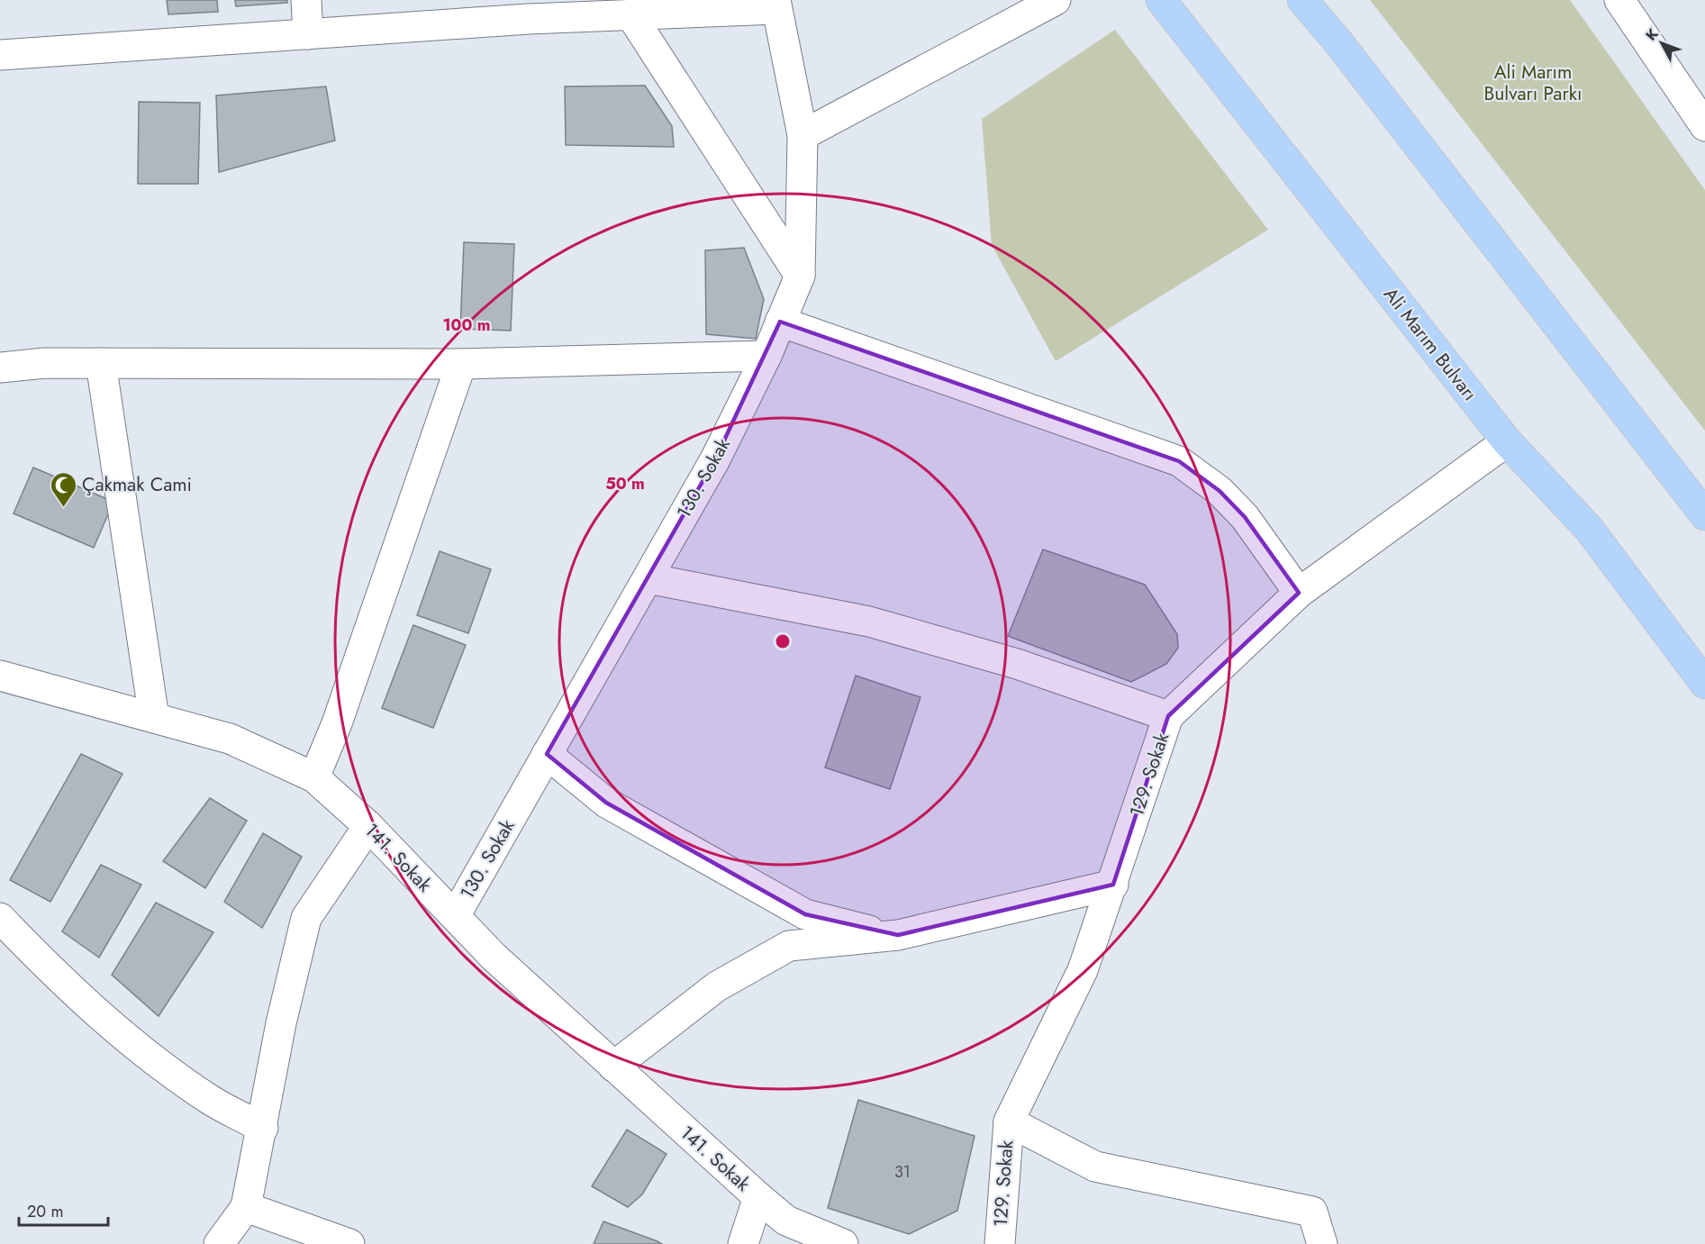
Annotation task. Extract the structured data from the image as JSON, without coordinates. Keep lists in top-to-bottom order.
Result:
{
  "streets": {
    "main road": ["Ali Marım Bulvarı"],
    "street": ["130. Sokak", "129. Sokak", "141. Sokak"]
  },
  "crossings": [
    ["Ali Marım Bulvarı", "129. Sokak"],
    ["130. Sokak", "141. Sokak"]
  ],
  "parks": ["Ali Marım Bulvarı Parkı"],
  "places": {
    "mosque": ["Çakmak Cami"]
  },
  "house_numbers": ["31"],
  "scale_bar": "20 m",
  "north": "top left",
  "rings": ["100 m", "50 m"]
}
